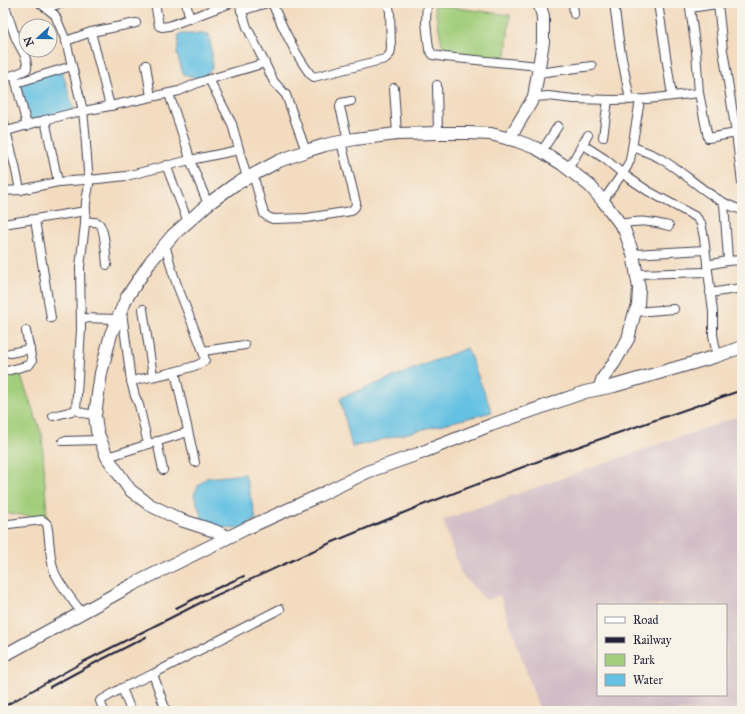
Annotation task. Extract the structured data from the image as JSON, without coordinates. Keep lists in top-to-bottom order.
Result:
{
  "legend": [
    "Road",
    "Railway",
    "Park",
    "Water"
  ],
  "north": "left"
}
